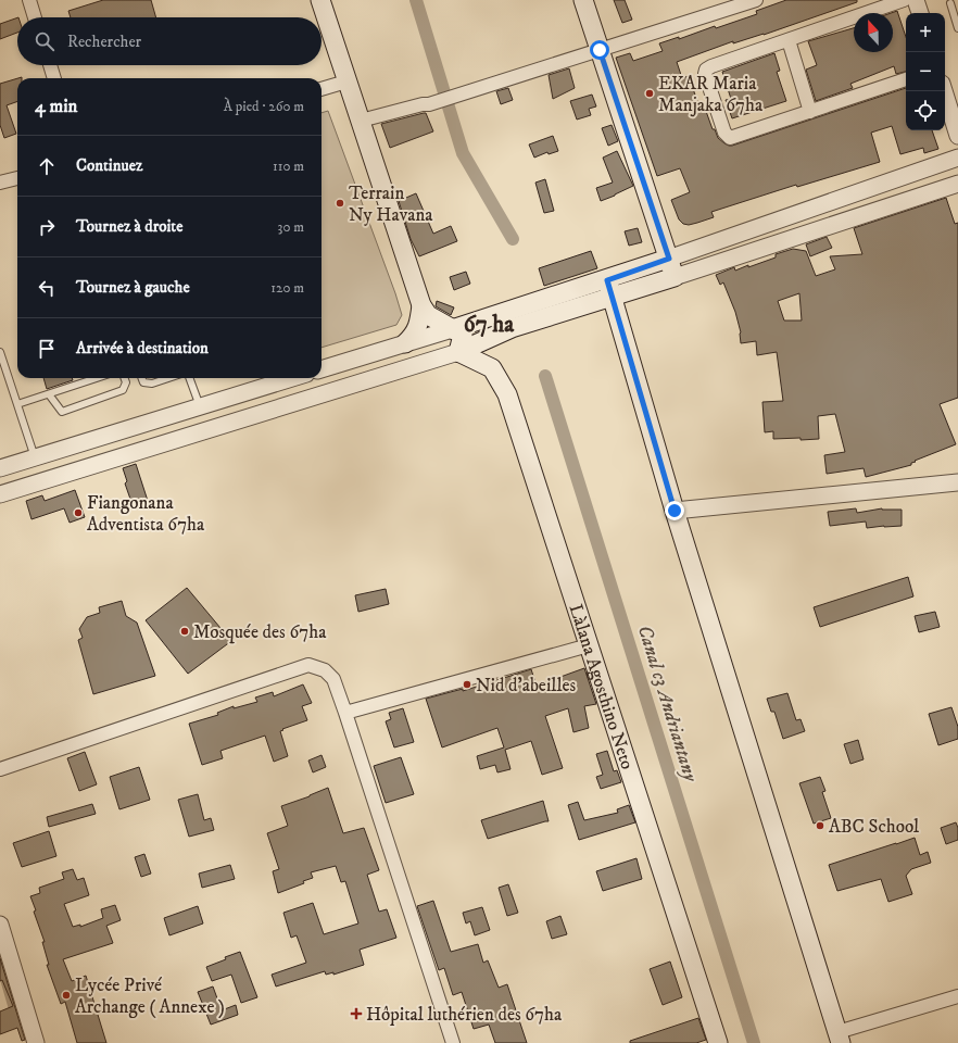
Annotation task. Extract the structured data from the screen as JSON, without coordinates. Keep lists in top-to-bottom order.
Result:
{
  "streets": {
    "main road": ["Làlana Agosthino Neto"]
  },
  "districts": ["67 ha"],
  "water": ["Canal c3 Andriantany"],
  "places": {
    "other": [
      "EKAR Maria Manjaka 67ha",
      "Terrain Ny Havana",
      "Fiangonana Adventista 67ha",
      "Mosquée des 67ha",
      "Nid d'abeilles",
      "ABC School",
      "Lycée Privé Archange ( Annexe )"
    ],
    "health": ["Hôpital luthérien des 67ha"]
  },
  "north": "top",
  "page": {
    "map_buttons": ["+", "−"],
    "search": "Rechercher",
    "heading": ["4 min", "À pied · 260 m"],
    "list": [
      ["Continuez", "110 m"],
      ["Tournez à droite", "30 m"],
      ["Tournez à gauche", "120 m"],
      "Arrivée à destination"
    ]
  }
}
